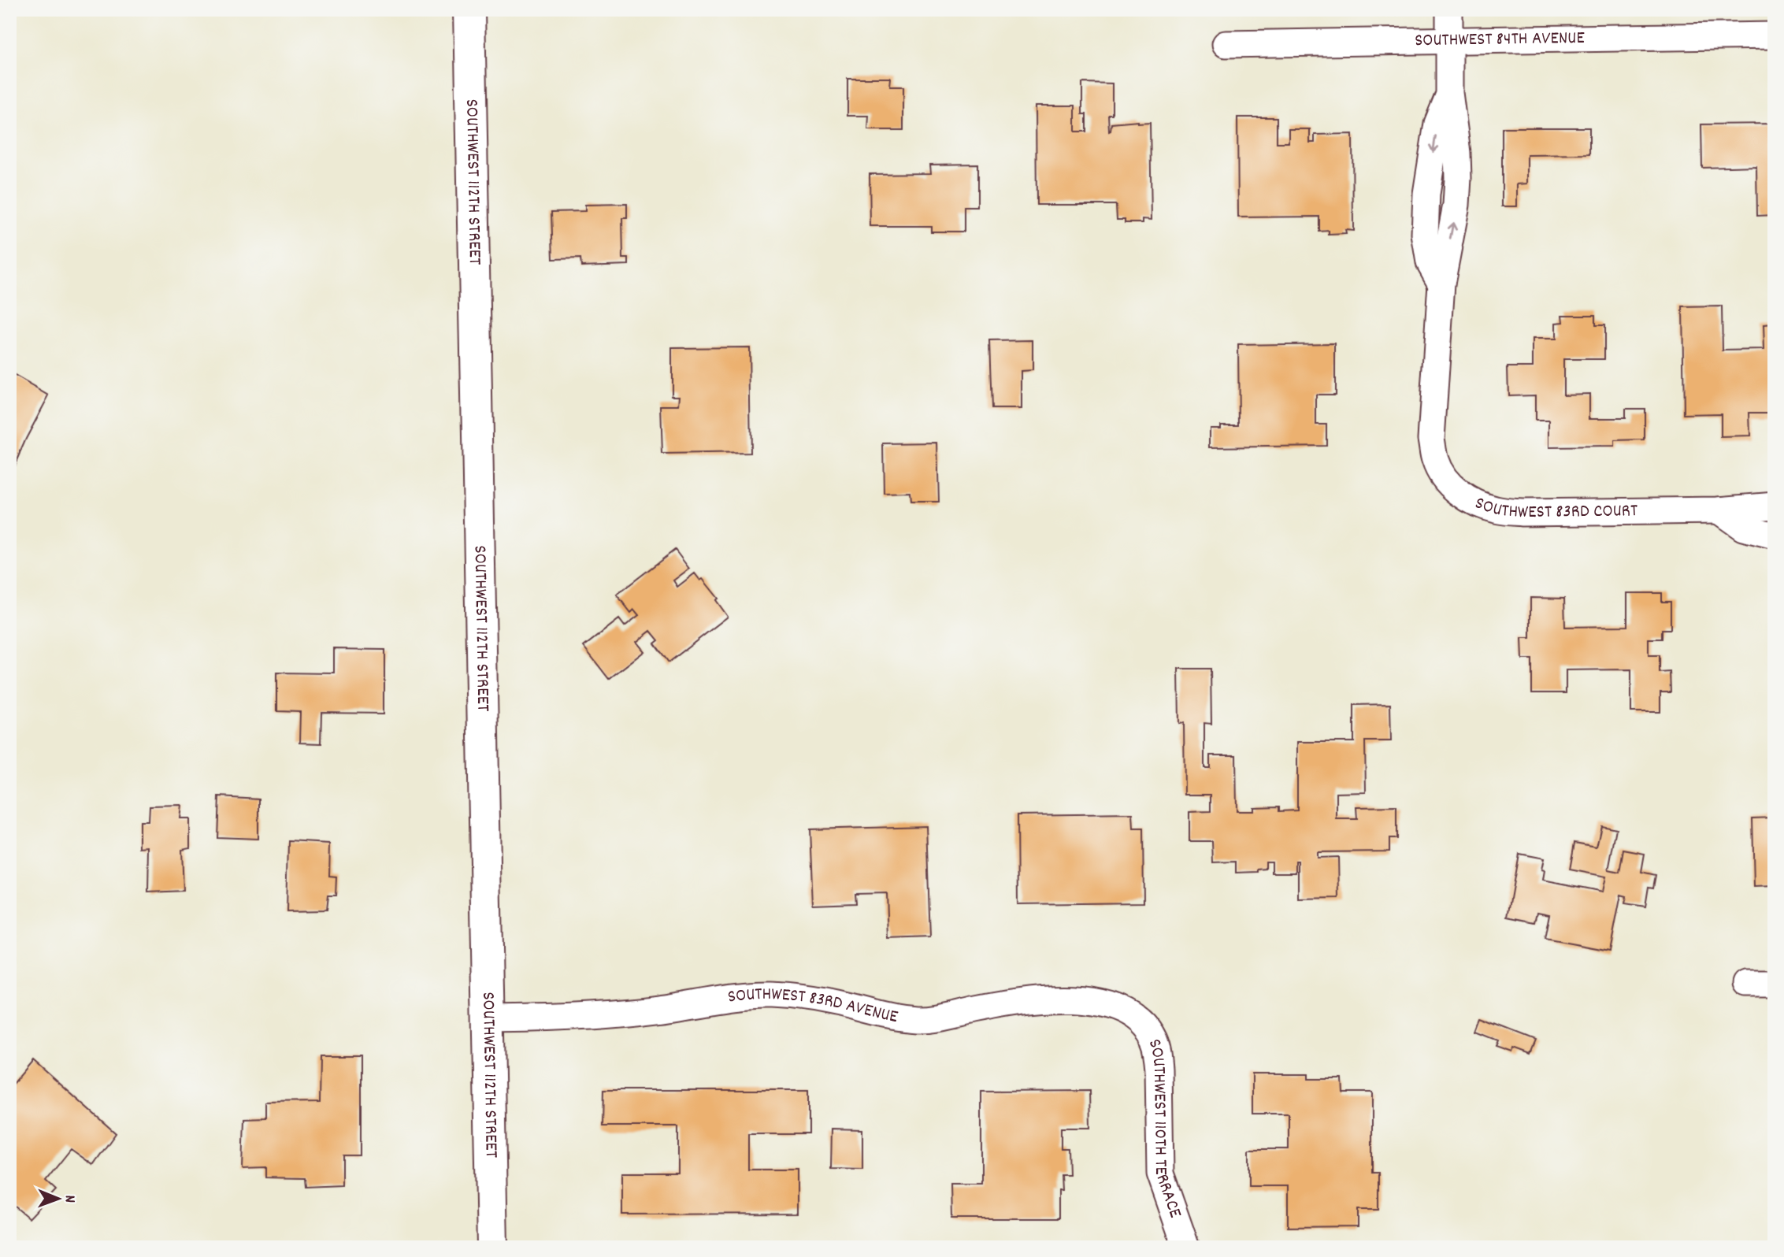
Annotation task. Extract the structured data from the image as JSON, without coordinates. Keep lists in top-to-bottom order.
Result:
{
  "streets": {
    "main road": ["SOUTHWEST 112TH STREET"],
    "street": [
      "SOUTHWEST 84TH AVENUE",
      "SOUTHWEST 83RD COURT",
      "SOUTHWEST 83RD AVENUE",
      "SOUTHWEST 110TH TERRACE"
    ]
  },
  "crossings": [
    ["SOUTHWEST 84TH AVENUE", "SOUTHWEST 83RD COURT"],
    ["SOUTHWEST 112TH STREET", "SOUTHWEST 83RD AVENUE"],
    ["SOUTHWEST 83RD AVENUE", "SOUTHWEST 110TH TERRACE"]
  ],
  "north": "right"
}
